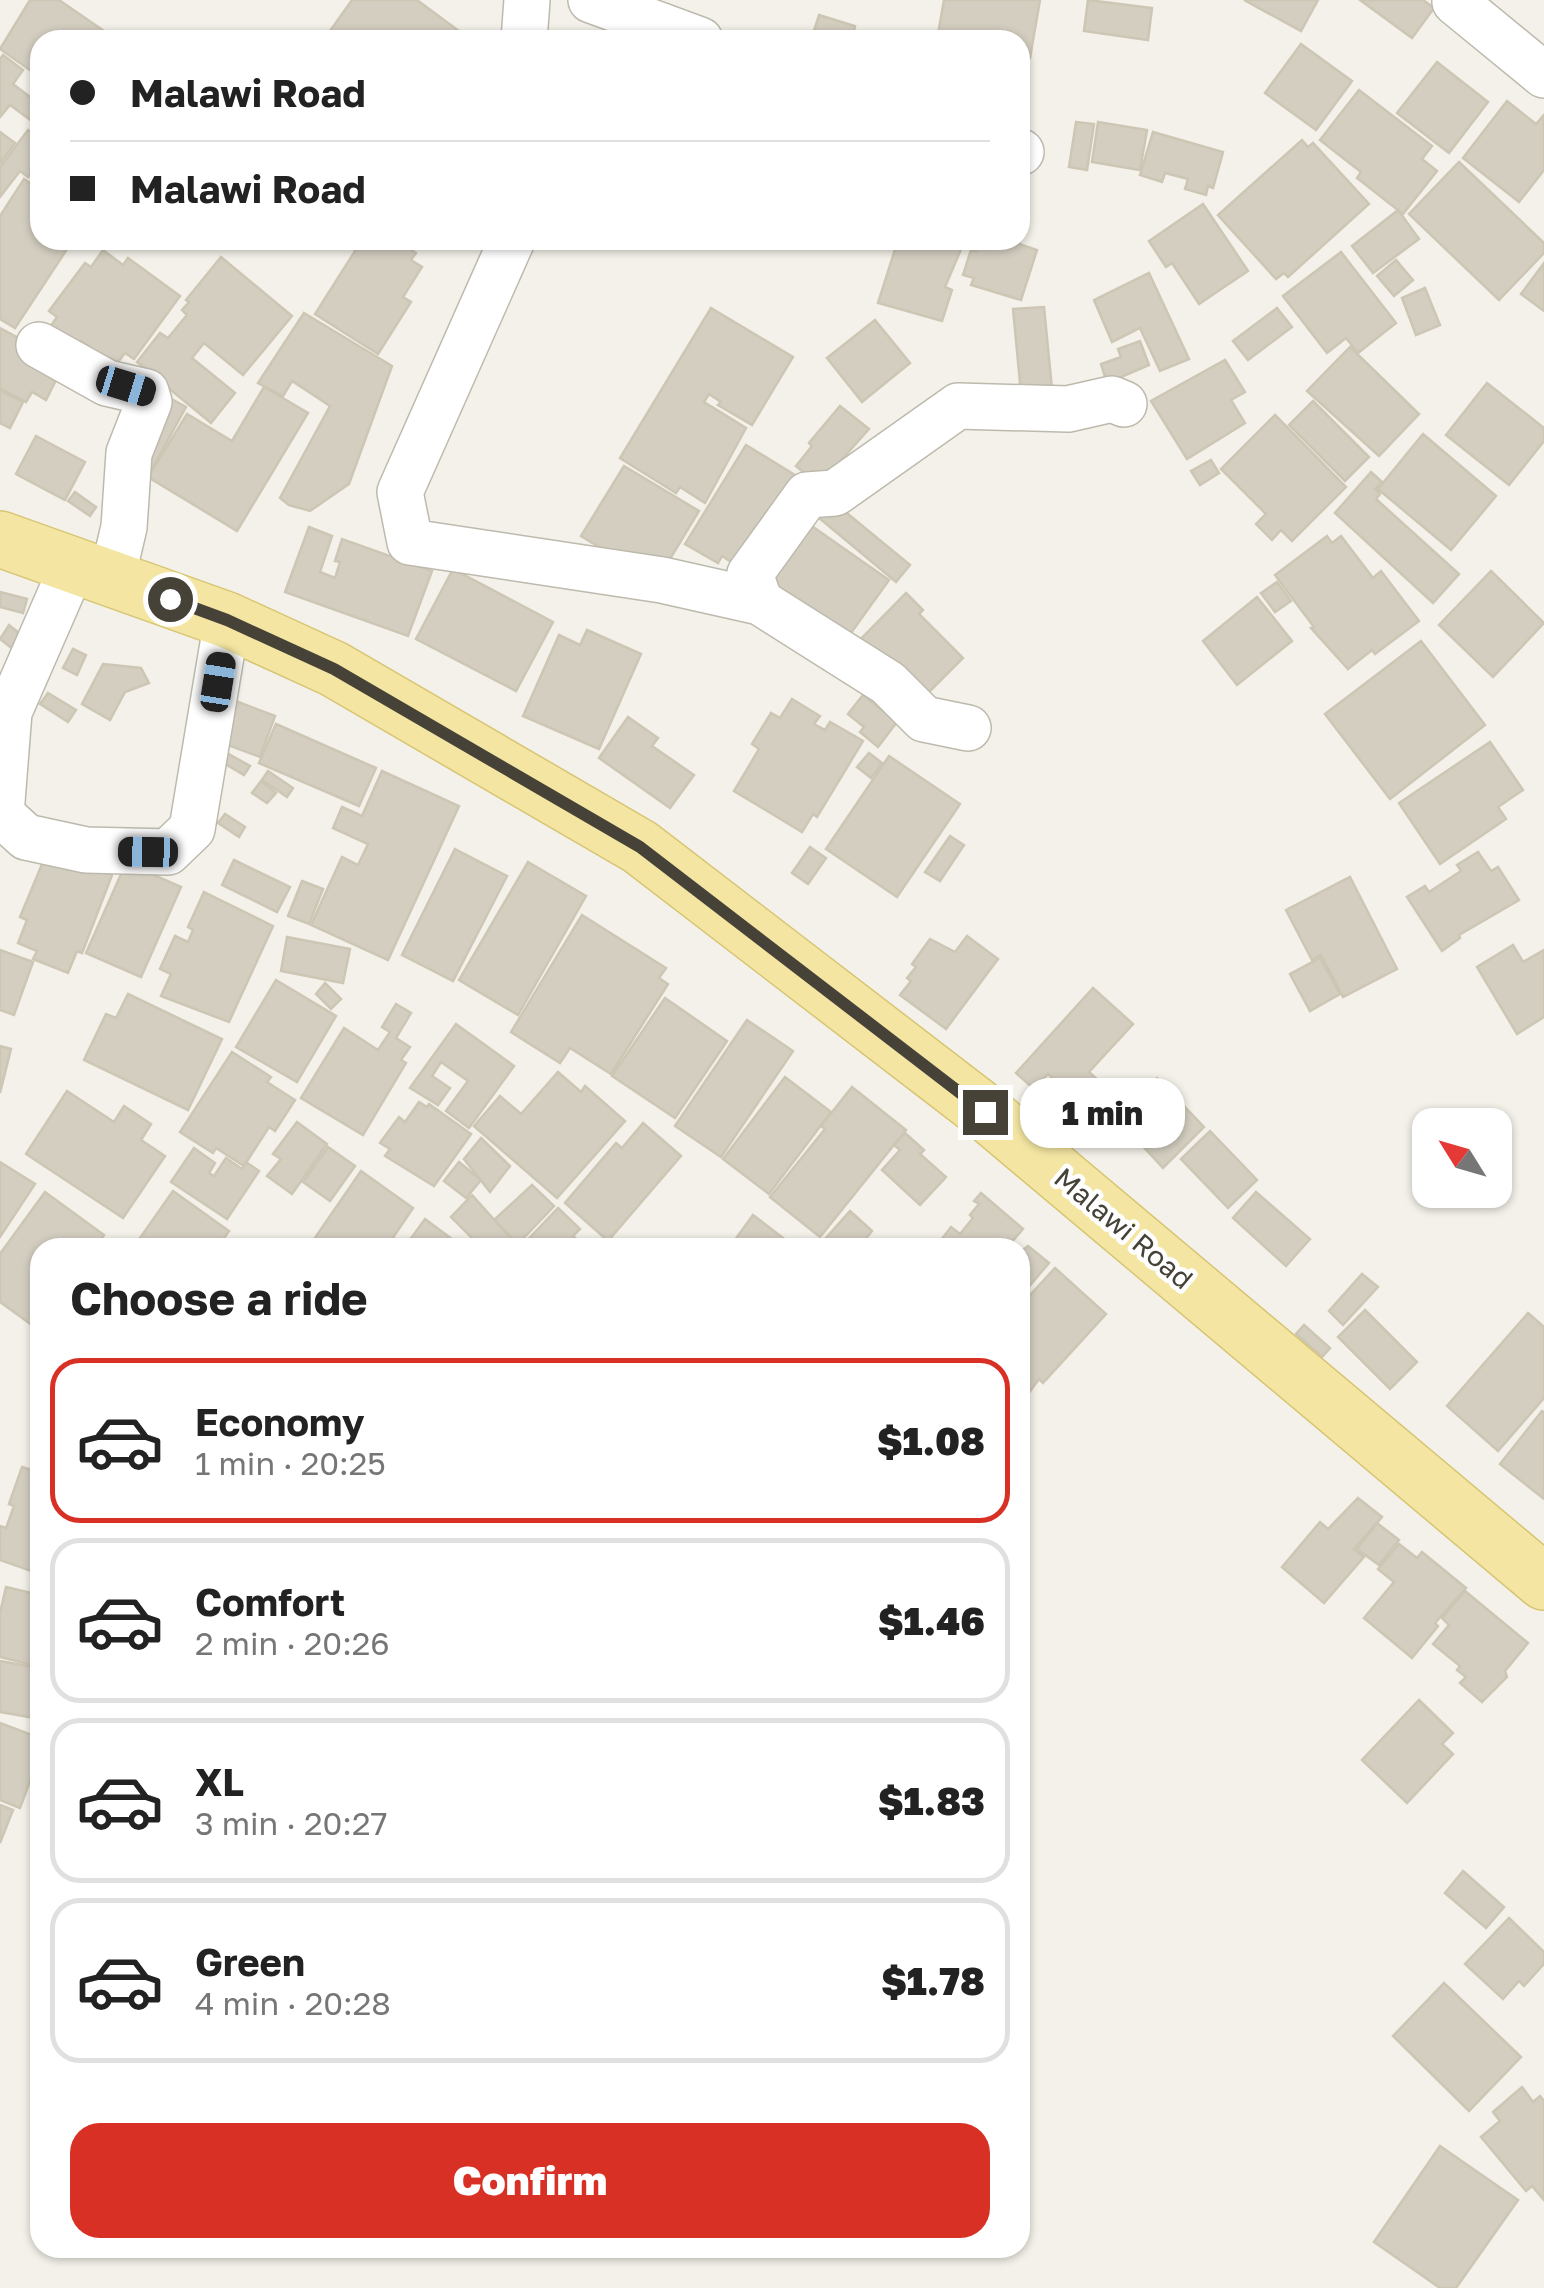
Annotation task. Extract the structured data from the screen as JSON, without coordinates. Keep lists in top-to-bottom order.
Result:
{
  "streets": {
    "main road": ["Malawi Road"]
  },
  "north": "top left",
  "page": {
    "banner": ["Malawi Road", "Malawi Road"],
    "bubble": "1 min",
    "heading": "Choose a ride",
    "list": [
      {
        "name": "Economy",
        "note": "1 min · 20:25",
        "value": "$1.08"
      },
      {
        "name": "Comfort",
        "note": "2 min · 20:26",
        "value": "$1.46"
      },
      {
        "name": "XL",
        "note": "3 min · 20:27",
        "value": "$1.83"
      },
      {
        "name": "Green",
        "note": "4 min · 20:28",
        "value": "$1.78"
      }
    ],
    "buttons": "Confirm"
  }
}
